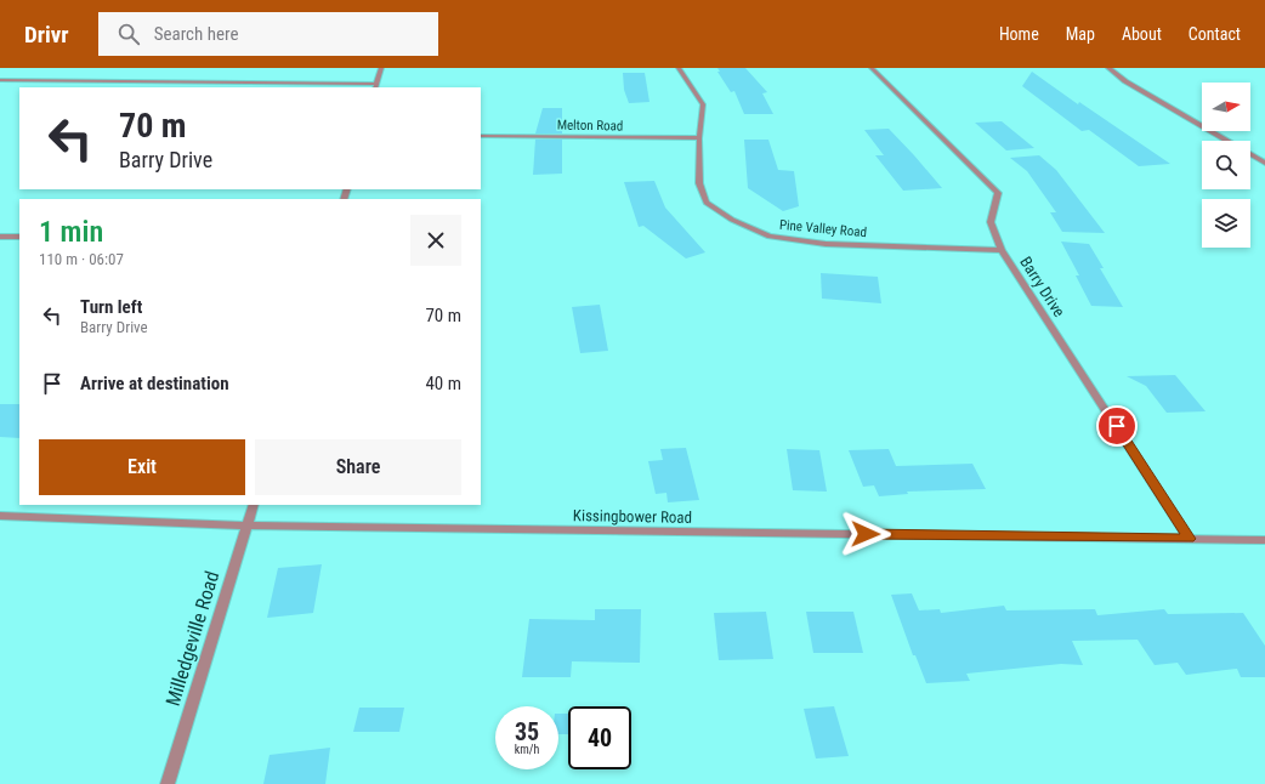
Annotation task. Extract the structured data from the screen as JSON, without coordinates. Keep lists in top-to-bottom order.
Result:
{
  "streets": {
    "street": [
      "Melton Road",
      "Pine Valley Road",
      "Barry Drive",
      "Kissingbower Road",
      "Milledgeville Road"
    ]
  },
  "crossings": [
    ["Melton Road", "Pine Valley Road"],
    ["Pine Valley Road", "Barry Drive"],
    ["Barry Drive", "Kissingbower Road"],
    ["Kissingbower Road", "Milledgeville Road"]
  ],
  "north": "right",
  "page": {
    "header": "Drivr",
    "search": "Search here",
    "nav": [
      "Home",
      "Map",
      "About",
      "Contact"
    ],
    "turn": ["70 m", "Barry Drive"],
    "heading": ["1 min", "110 m · 06:07"],
    "list": [
      {
        "name": "Turn left",
        "note": "Barry Drive",
        "value": "70 m"
      },
      {
        "name": "Arrive at destination",
        "value": "40 m"
      }
    ],
    "buttons": ["Exit", "Share"],
    "speed": "35 km/h",
    "limit": "40"
  }
}
